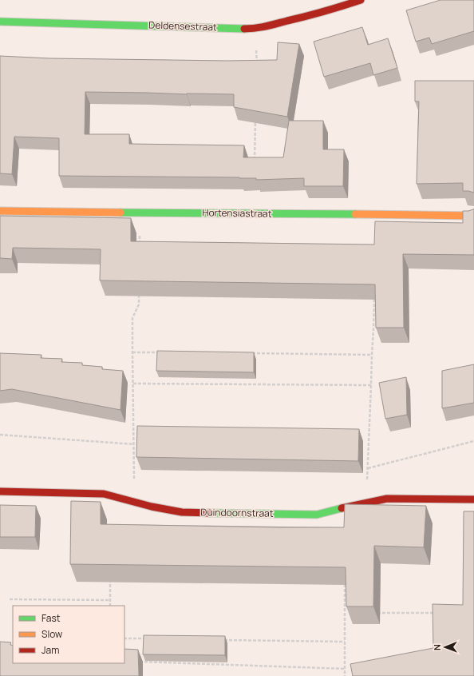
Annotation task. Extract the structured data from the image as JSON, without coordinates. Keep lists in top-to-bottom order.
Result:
{
  "streets": {
    "street": ["Deldensestraat", "Hortensiastraat", "Duindoornstraat"]
  },
  "legend": ["Fast", "Slow", "Jam"],
  "north": "left"
}
